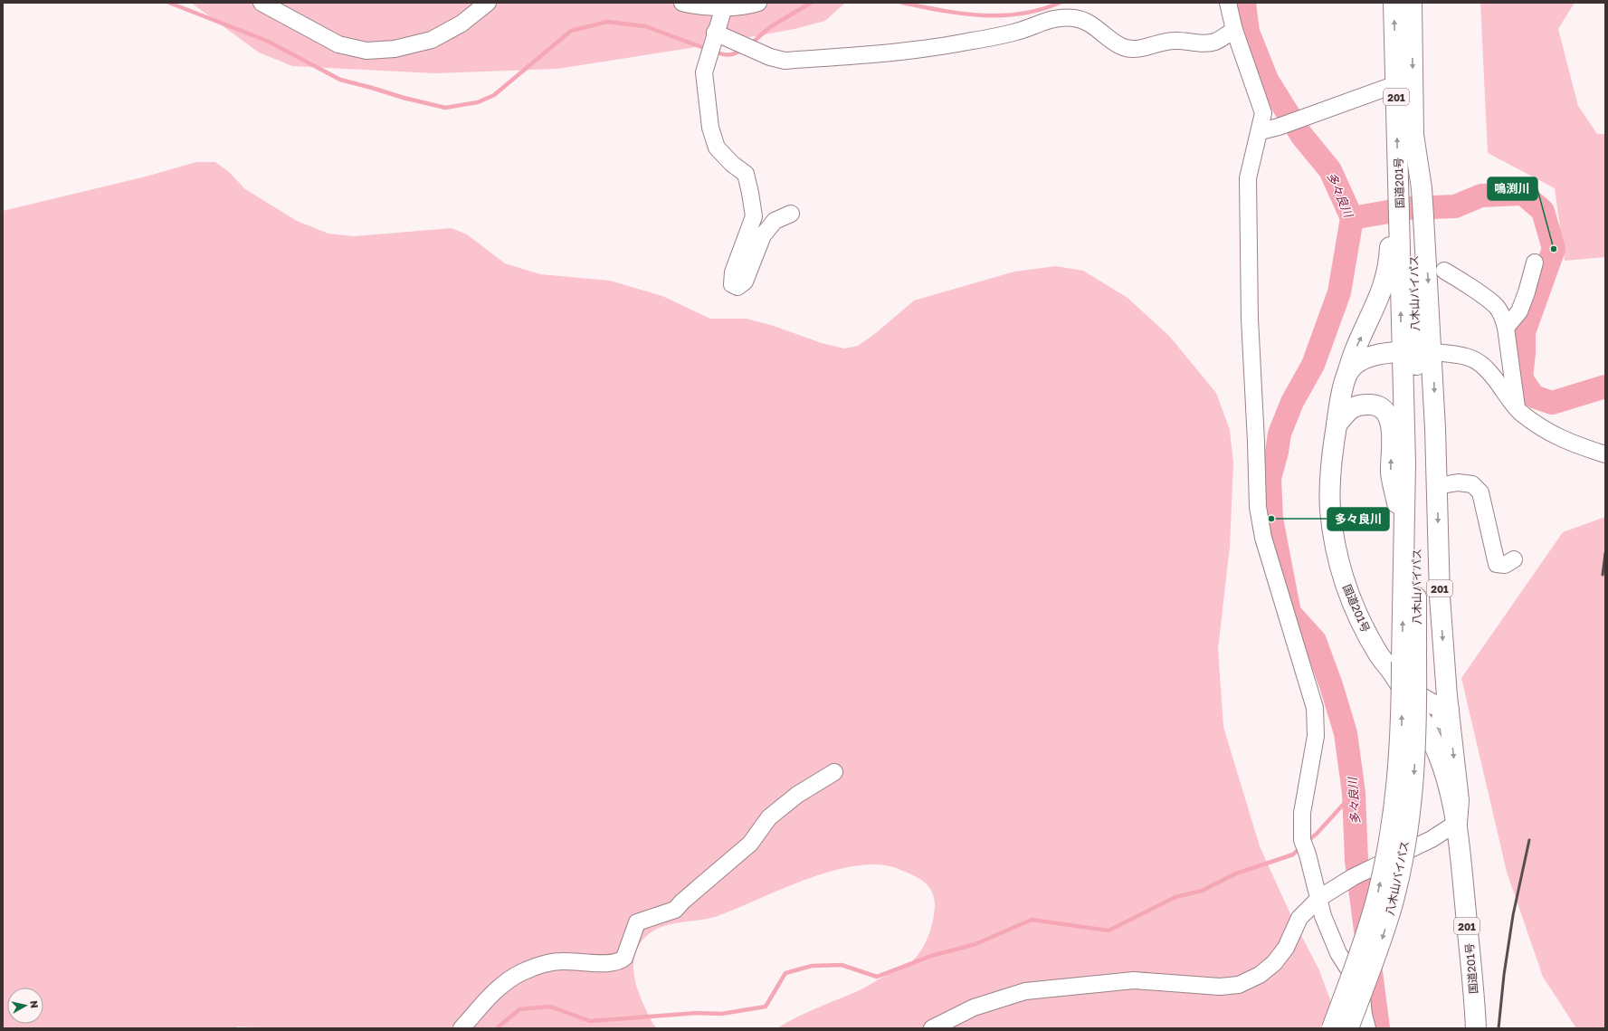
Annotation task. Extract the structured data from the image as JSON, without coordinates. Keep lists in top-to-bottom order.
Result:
{
  "streets": {
    "highway": ["201", "国道201号", "八木山バイパス"]
  },
  "crossings": [
    ["国道201号", "八木山バイパス"]
  ],
  "water": ["多々良川"],
  "places": ["鳴渕川", "多々良川"],
  "north": "right"
}
